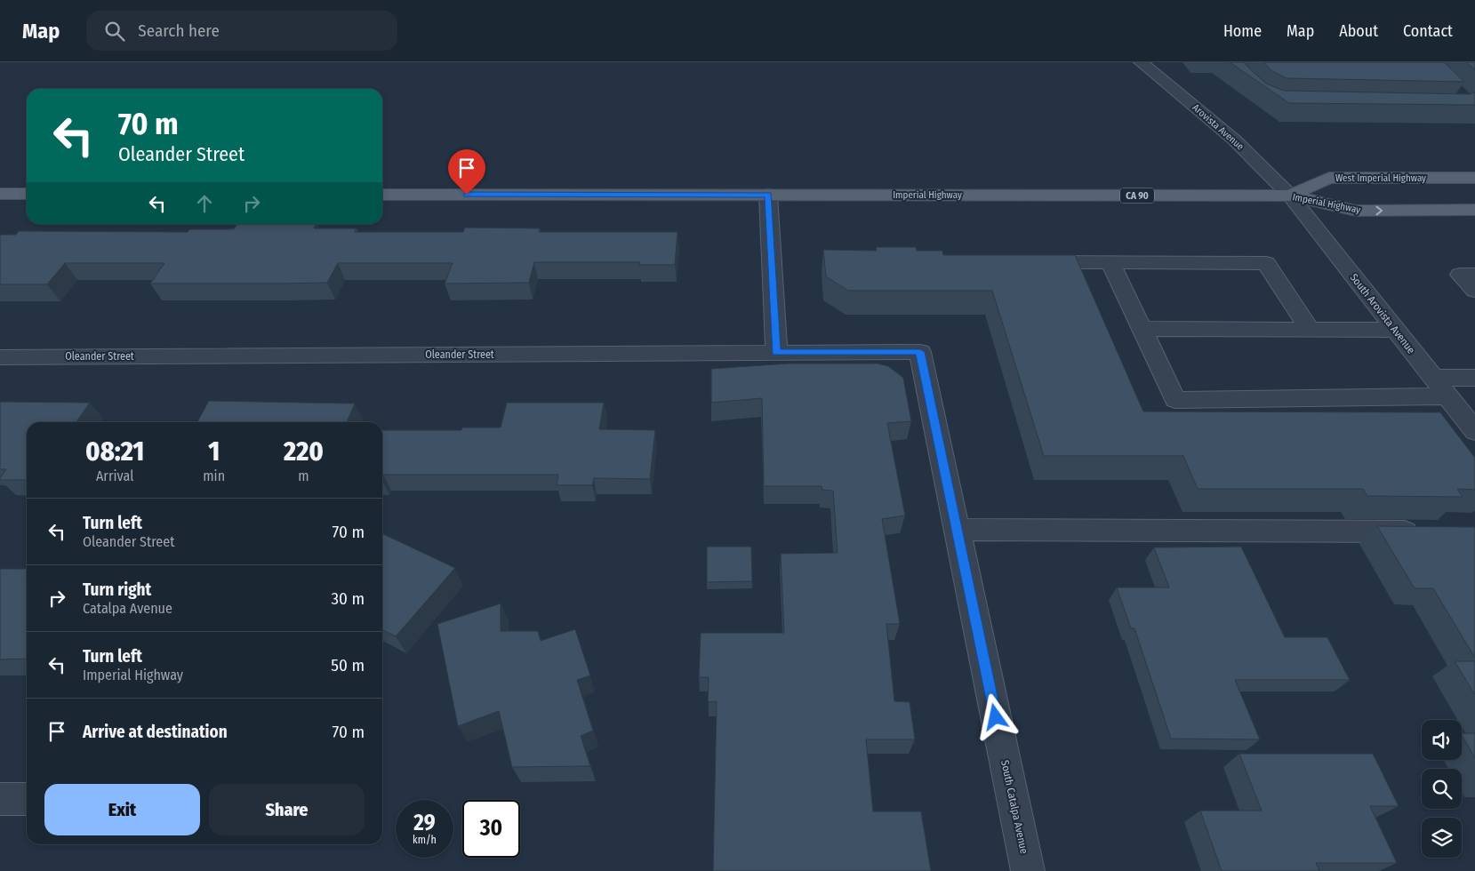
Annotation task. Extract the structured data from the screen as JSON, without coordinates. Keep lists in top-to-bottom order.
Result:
{
  "streets": {
    "main road": ["West Imperial Highway", "Imperial Highway", "CA 90"],
    "street": [
      "Arovista Avenue",
      "South Arovista Avenue",
      "Oleander Street",
      "South Catalpa Avenue"
    ]
  },
  "crossings": [
    ["Arovista Avenue", "West Imperial Highway"],
    ["Arovista Avenue", "Imperial Highway"],
    ["Arovista Avenue", "South Arovista Avenue"],
    ["West Imperial Highway", "Imperial Highway"],
    ["West Imperial Highway", "South Arovista Avenue"],
    ["Imperial Highway", "South Arovista Avenue"],
    ["Oleander Street", "South Catalpa Avenue"]
  ],
  "page": {
    "header": "Map",
    "search": "Search here",
    "nav": [
      "Home",
      "Map",
      "About",
      "Contact"
    ],
    "turn": ["70 m", "Oleander Street"],
    "eta": [
      "08:21",
      "Arrival",
      "1",
      "min",
      "220",
      "m"
    ],
    "list": [
      {
        "name": "Turn left",
        "note": "Oleander Street",
        "value": "70 m"
      },
      {
        "name": "Turn right",
        "note": "Catalpa Avenue",
        "value": "30 m"
      },
      {
        "name": "Turn left",
        "note": "Imperial Highway",
        "value": "50 m"
      },
      {
        "name": "Arrive at destination",
        "value": "70 m"
      }
    ],
    "buttons": ["Exit", "Share"],
    "speed": "29 km/h",
    "limit": "30"
  }
}
